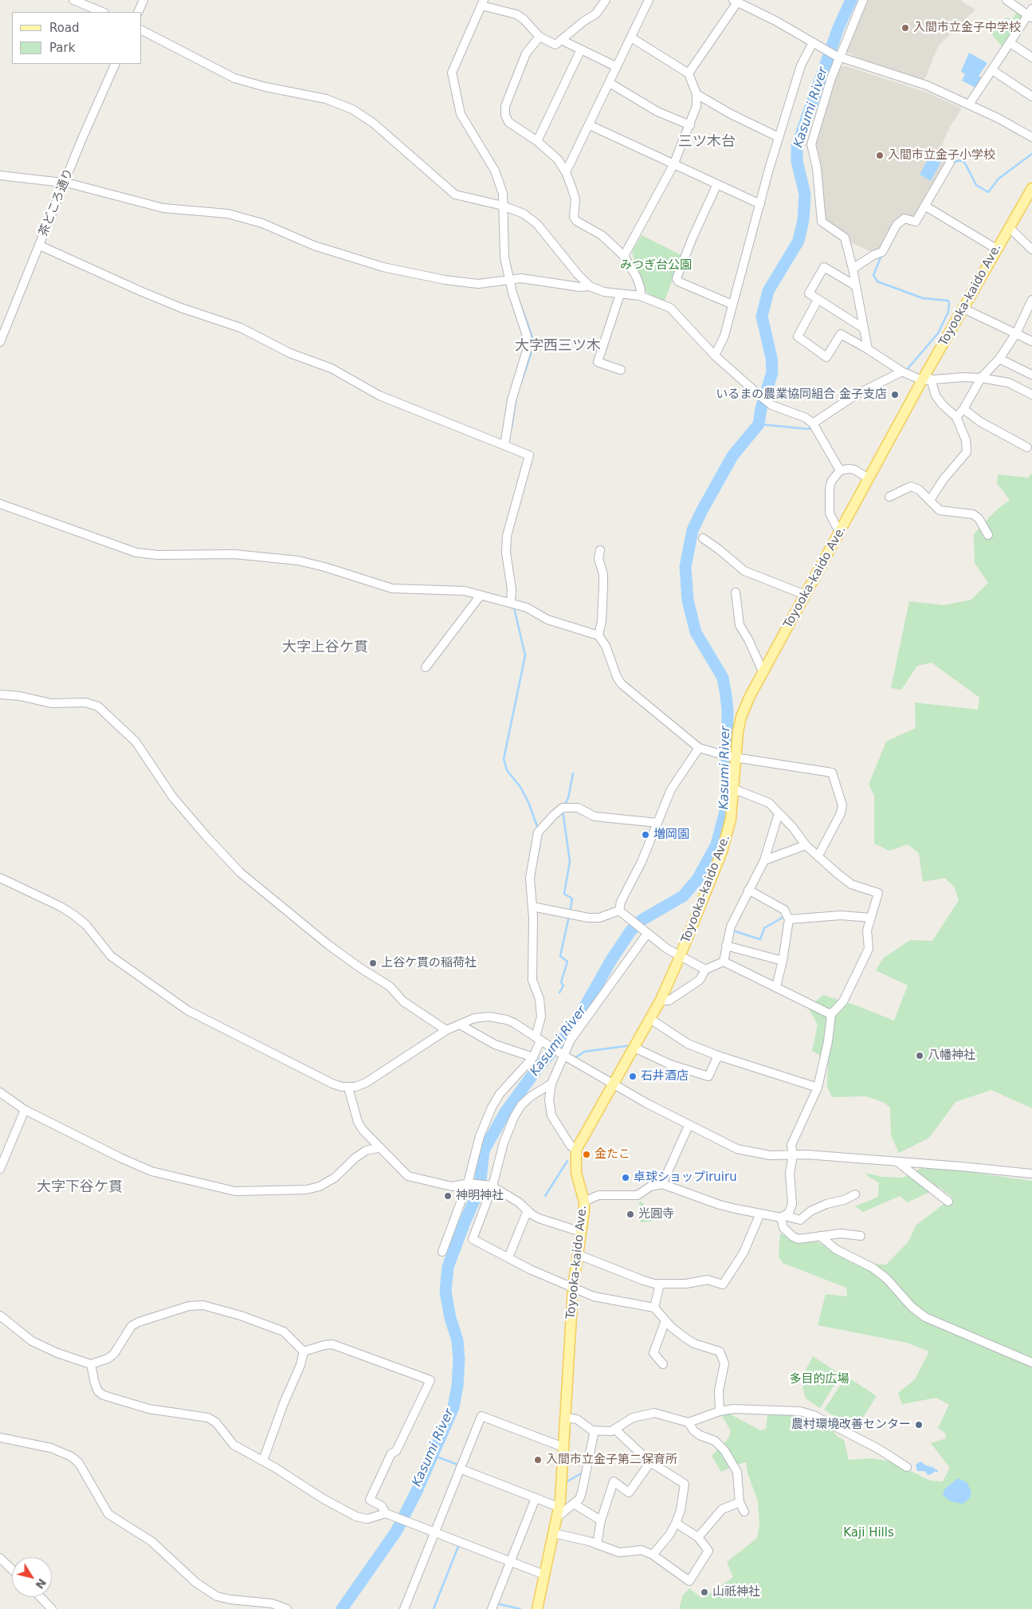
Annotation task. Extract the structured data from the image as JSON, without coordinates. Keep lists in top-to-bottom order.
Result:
{
  "streets": {
    "main road": ["Toyooka-kaido Ave."],
    "street": ["茶どころ通り"]
  },
  "districts": [
    "三ツ木台",
    "大字西三ツ木",
    "大字上谷ケ貫",
    "大字下谷ケ貫"
  ],
  "water": ["Kasumi River"],
  "parks": ["みつぎ台公園", "多目的広場", "Kaji Hills"],
  "places": [
    "入間市立金子中学校",
    "入間市立金子小学校",
    "いるまの農業協同組合 金子支店",
    "増岡園",
    "上谷ケ貫の稲荷社",
    "八幡神社",
    "石井酒店",
    "金たこ",
    "卓球ショップiruiru",
    "神明神社",
    "光圓寺",
    "農村環境改善センター",
    "入間市立金子第二保育所",
    "山祇神社"
  ],
  "legend": ["Road", "Park"],
  "north": "bottom right"
}
